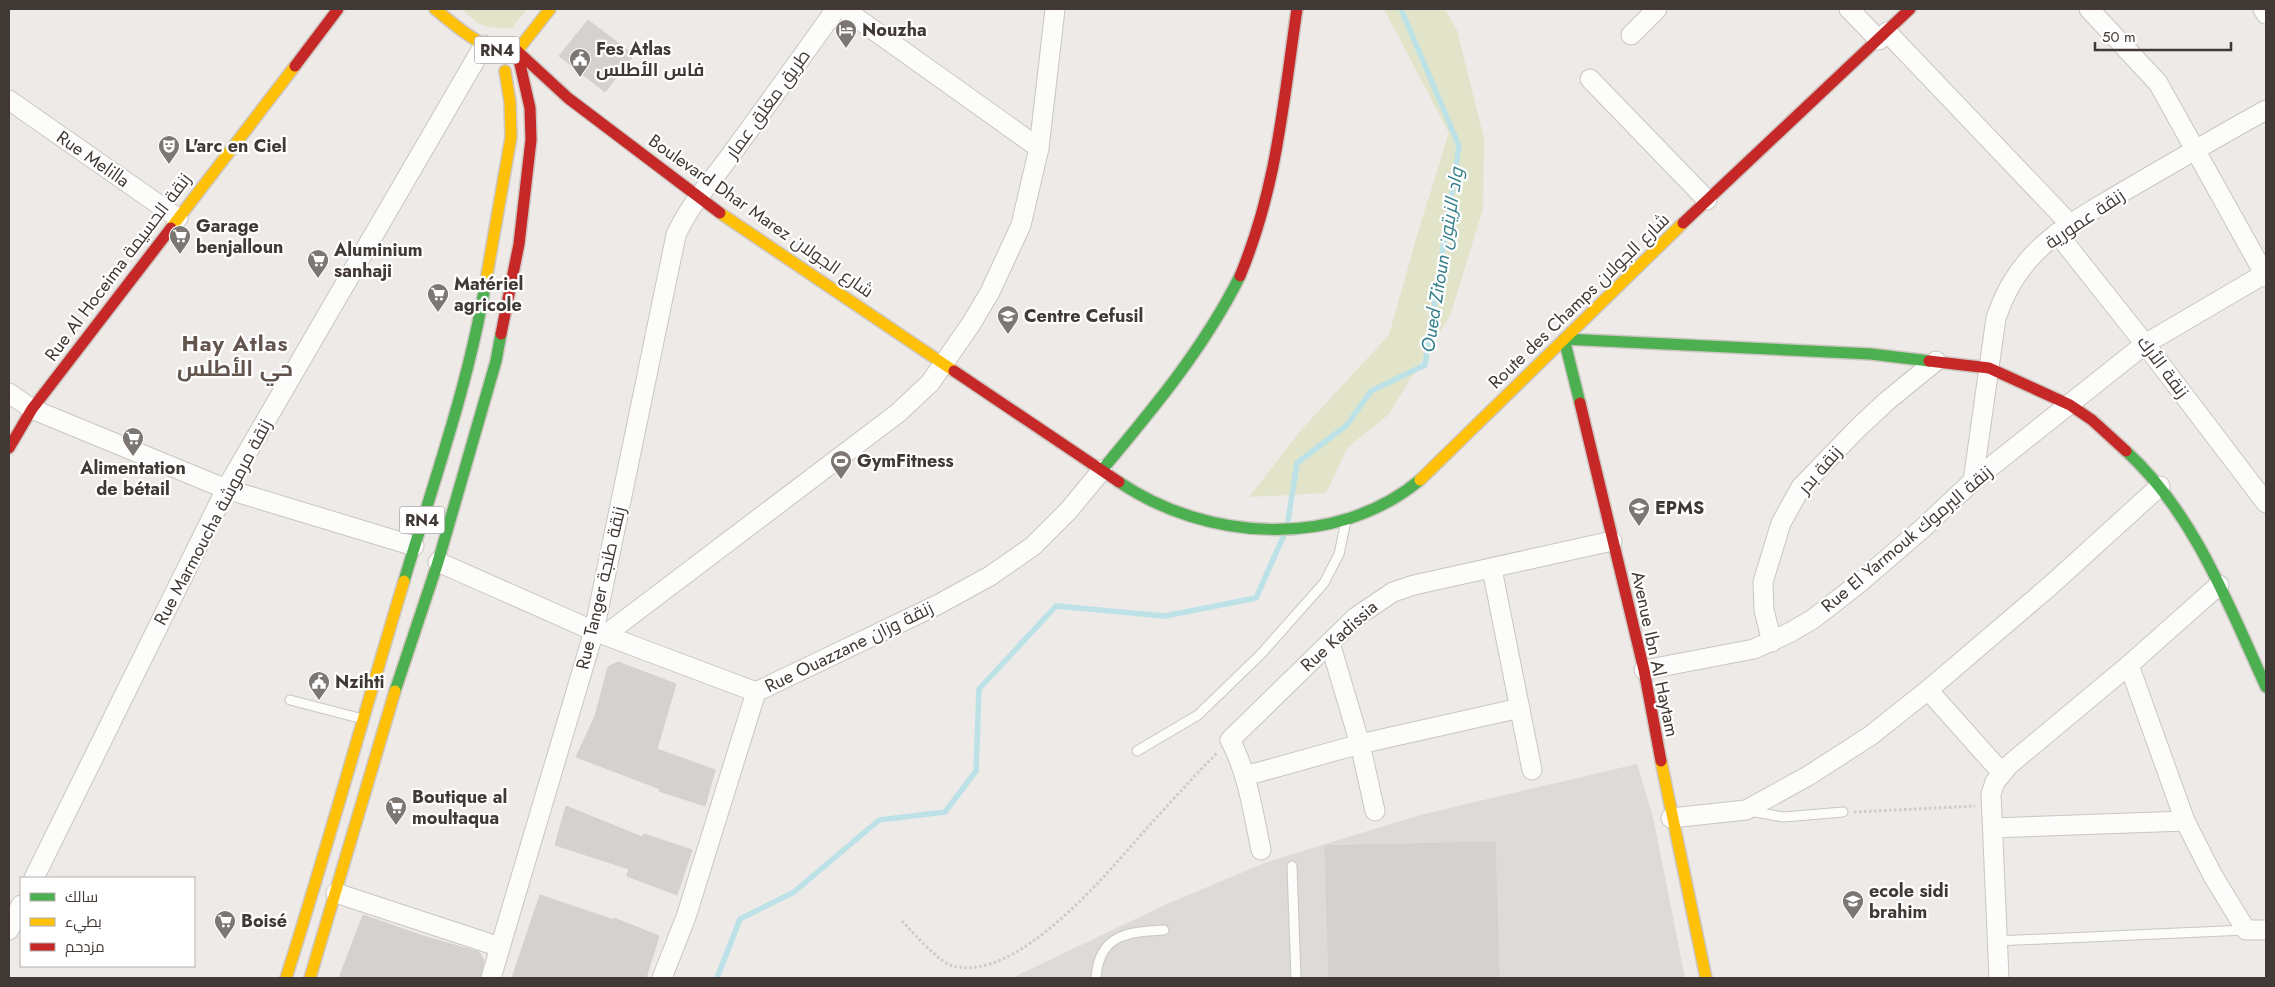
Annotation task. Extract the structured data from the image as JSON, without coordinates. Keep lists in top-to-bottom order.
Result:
{
  "streets": {
    "street": [
      "RN4",
      "طريق مغلق عمار",
      "Rue Melilla",
      "Boulevard Dhar Marez شارع الجولان",
      "زنقة عمورية",
      "Rue Al Hoceima زنقة الحسيمة",
      "Route des Champs شارع الجولان",
      "زنقة الأرك",
      "زنقة بدر",
      "Rue Marmoucha زنقة مرموشة",
      "Rue El Yarmouk زنقة اليرموك",
      "Rue Tanger زنقة طنجة",
      "Rue Kadissia",
      "Rue Ouazzane زنقة وزان",
      "Avenue Ibn Al Haytam"
    ]
  },
  "crossings": [
    ["RN4", "Boulevard Dhar Marez شارع الجولان"],
    ["RN4", "Rue Marmoucha زنقة مرموشة"],
    ["طريق مغلق عمار", "Boulevard Dhar Marez شارع الجولان"],
    ["طريق مغلق عمار", "Rue Tanger زنقة طنجة"],
    ["Rue Melilla", "Rue Al Hoceima زنقة الحسيمة"],
    ["Boulevard Dhar Marez شارع الجولان", "Route des Champs شارع الجولان"],
    ["Boulevard Dhar Marez شارع الجولان", "Rue Tanger زنقة طنجة"],
    ["Boulevard Dhar Marez شارع الجولان", "Rue Ouazzane زنقة وزان"],
    ["زنقة عمورية", "زنقة الأرك"],
    ["زنقة عمورية", "Rue El Yarmouk زنقة اليرموك"],
    ["Route des Champs شارع الجولان", "زنقة الأرك"],
    ["Route des Champs شارع الجولان", "Rue Ouazzane زنقة وزان"],
    ["Route des Champs شارع الجولان", "Avenue Ibn Al Haytam"],
    ["زنقة الأرك", "Rue El Yarmouk زنقة اليرموك"],
    ["زنقة بدر", "Rue El Yarmouk زنقة اليرموك"],
    ["Rue El Yarmouk زنقة اليرموك", "Avenue Ibn Al Haytam"],
    ["Rue Kadissia", "Avenue Ibn Al Haytam"]
  ],
  "districts": ["Hay Atlas حي الأطلس"],
  "water": ["Oued Zitoun واد الزيتون"],
  "places": {
    "hotel": ["Nouzha"],
    "public building": ["Fes Atlas فاس الأطلس", "Nzihti"],
    "theatre": ["L'arc en Ciel"],
    "supermarket": [
      "Garage benjalloun",
      "Aluminium sanhaji",
      "Matériel agricole",
      "Alimentation de bétail",
      "Boutique al moultaqua",
      "Boisé"
    ],
    "school or university": ["Centre Cefusil", "EPMS", "ecole sidi brahim"],
    "sports": ["GymFitness"]
  },
  "legend": ["سالك", "بطيء", "مزدحم"],
  "scale_bar": "50 m"
}
